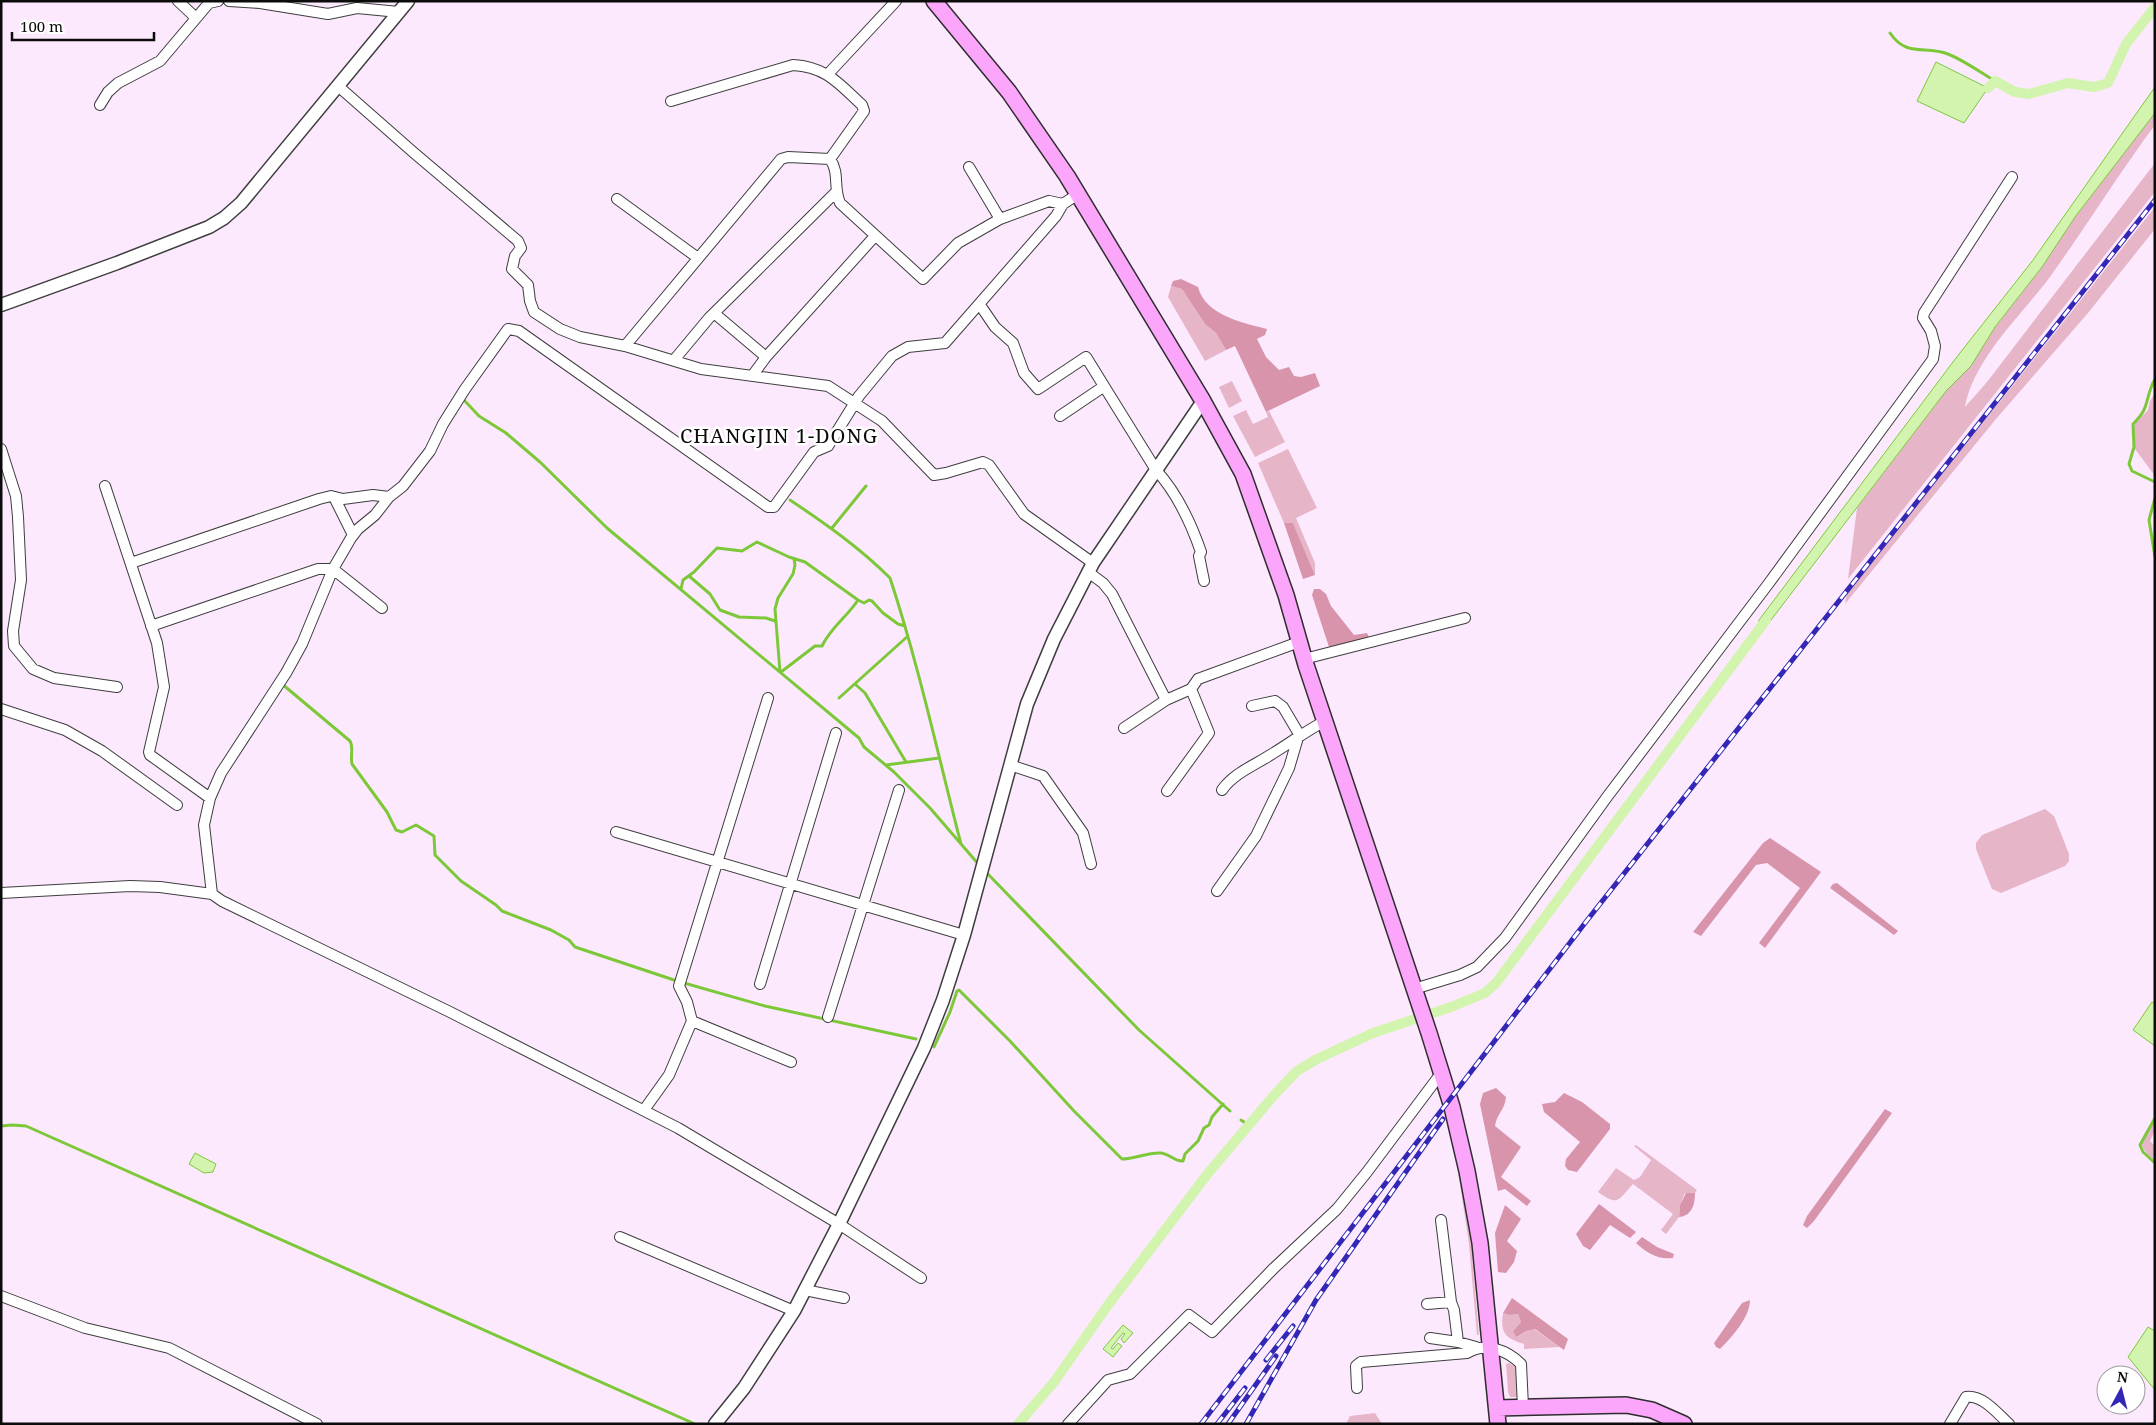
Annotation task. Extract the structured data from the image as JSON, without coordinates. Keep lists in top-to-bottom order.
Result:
{
  "districts": ["CHANGJIN 1-DONG"],
  "scale_bar": "100 m",
  "north": "top"
}
